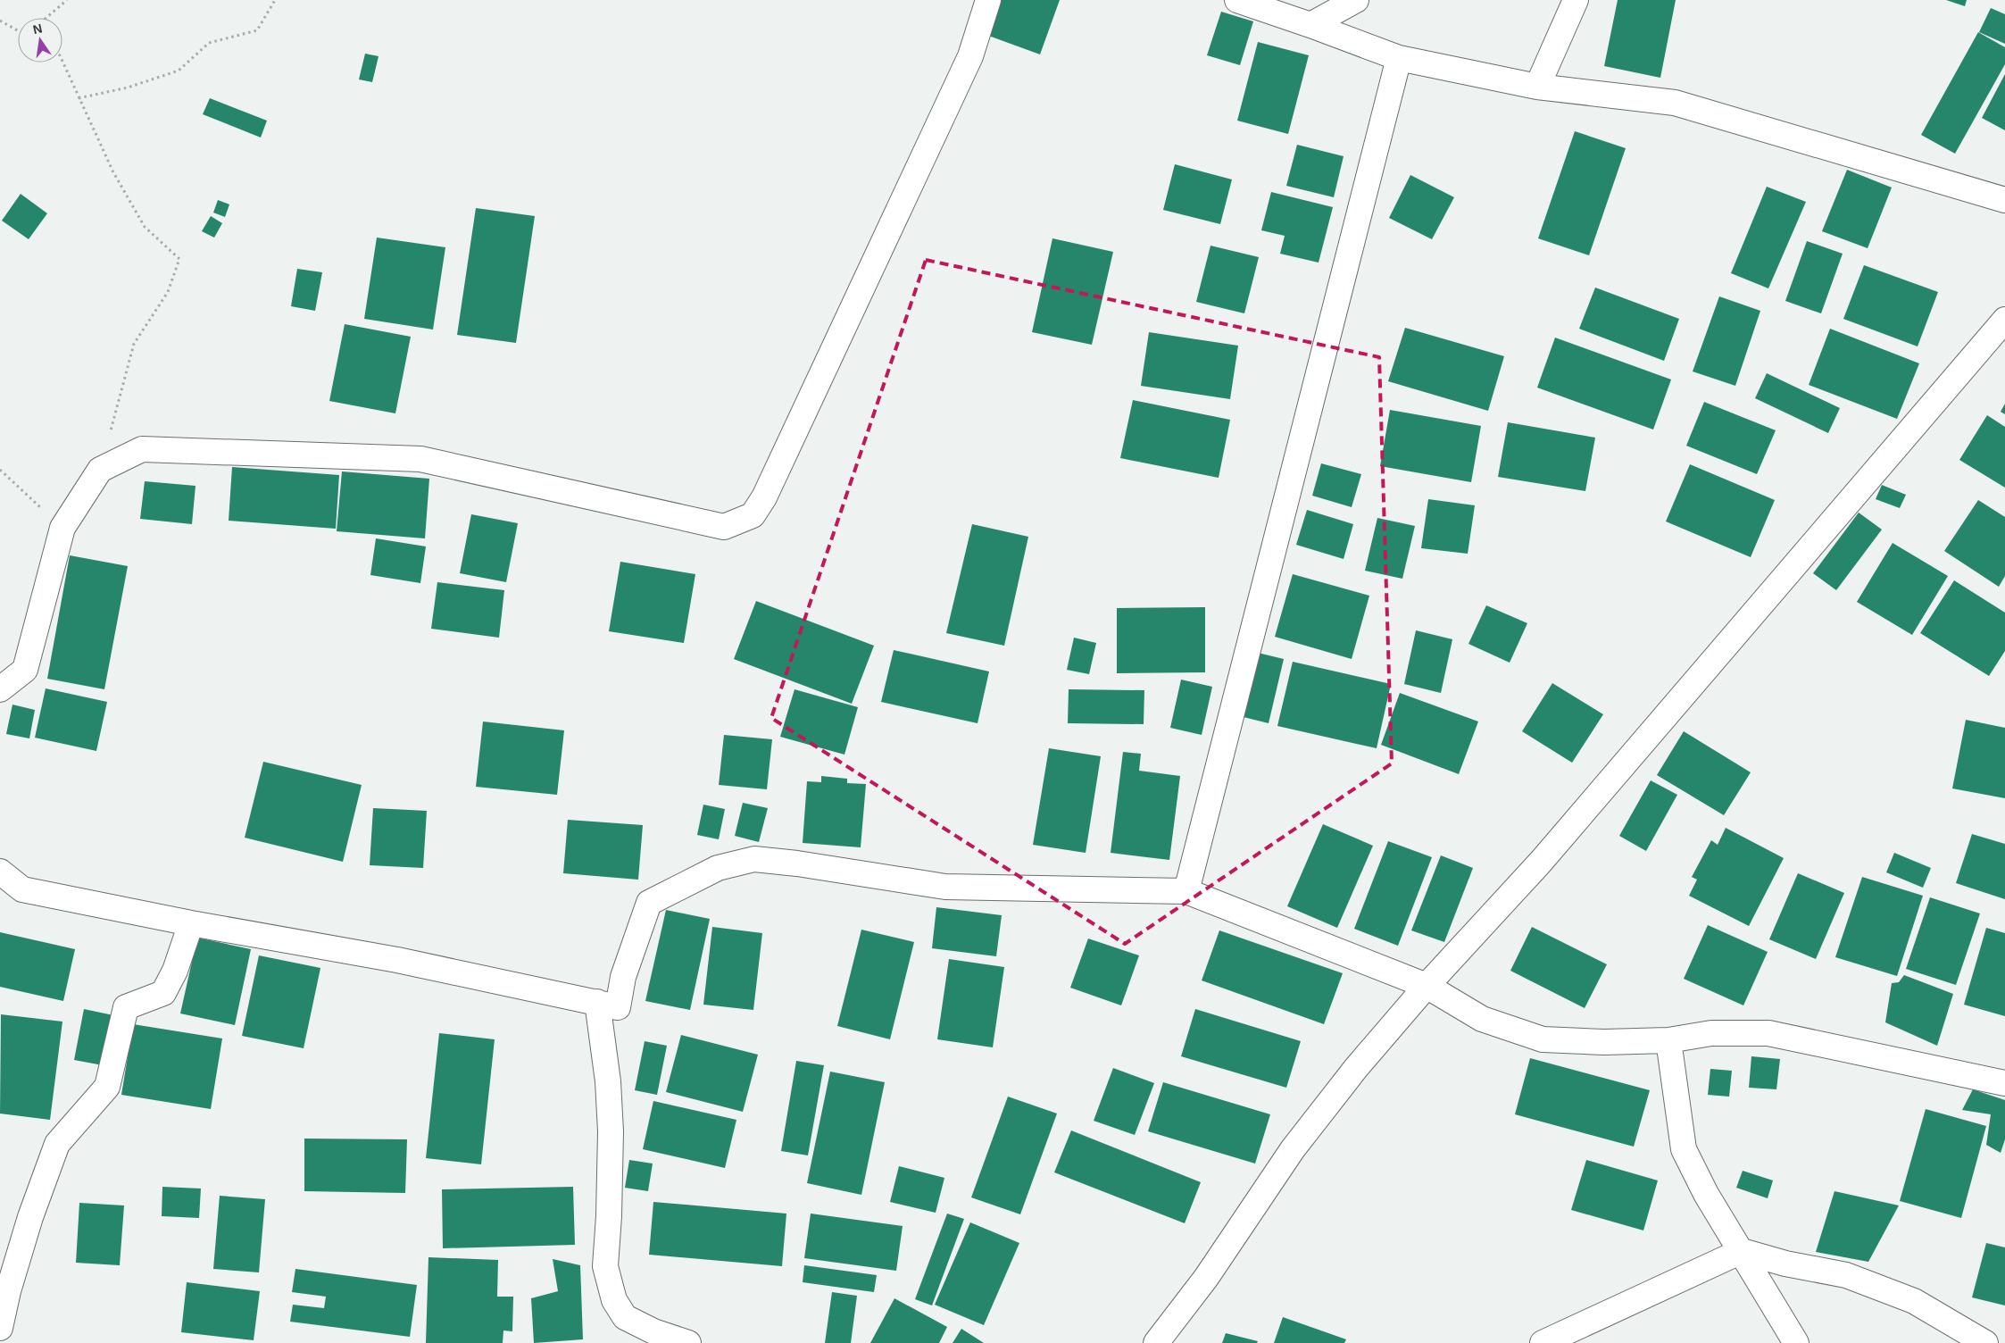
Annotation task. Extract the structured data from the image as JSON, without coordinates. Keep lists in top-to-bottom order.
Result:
{
  "north": "top"
}
